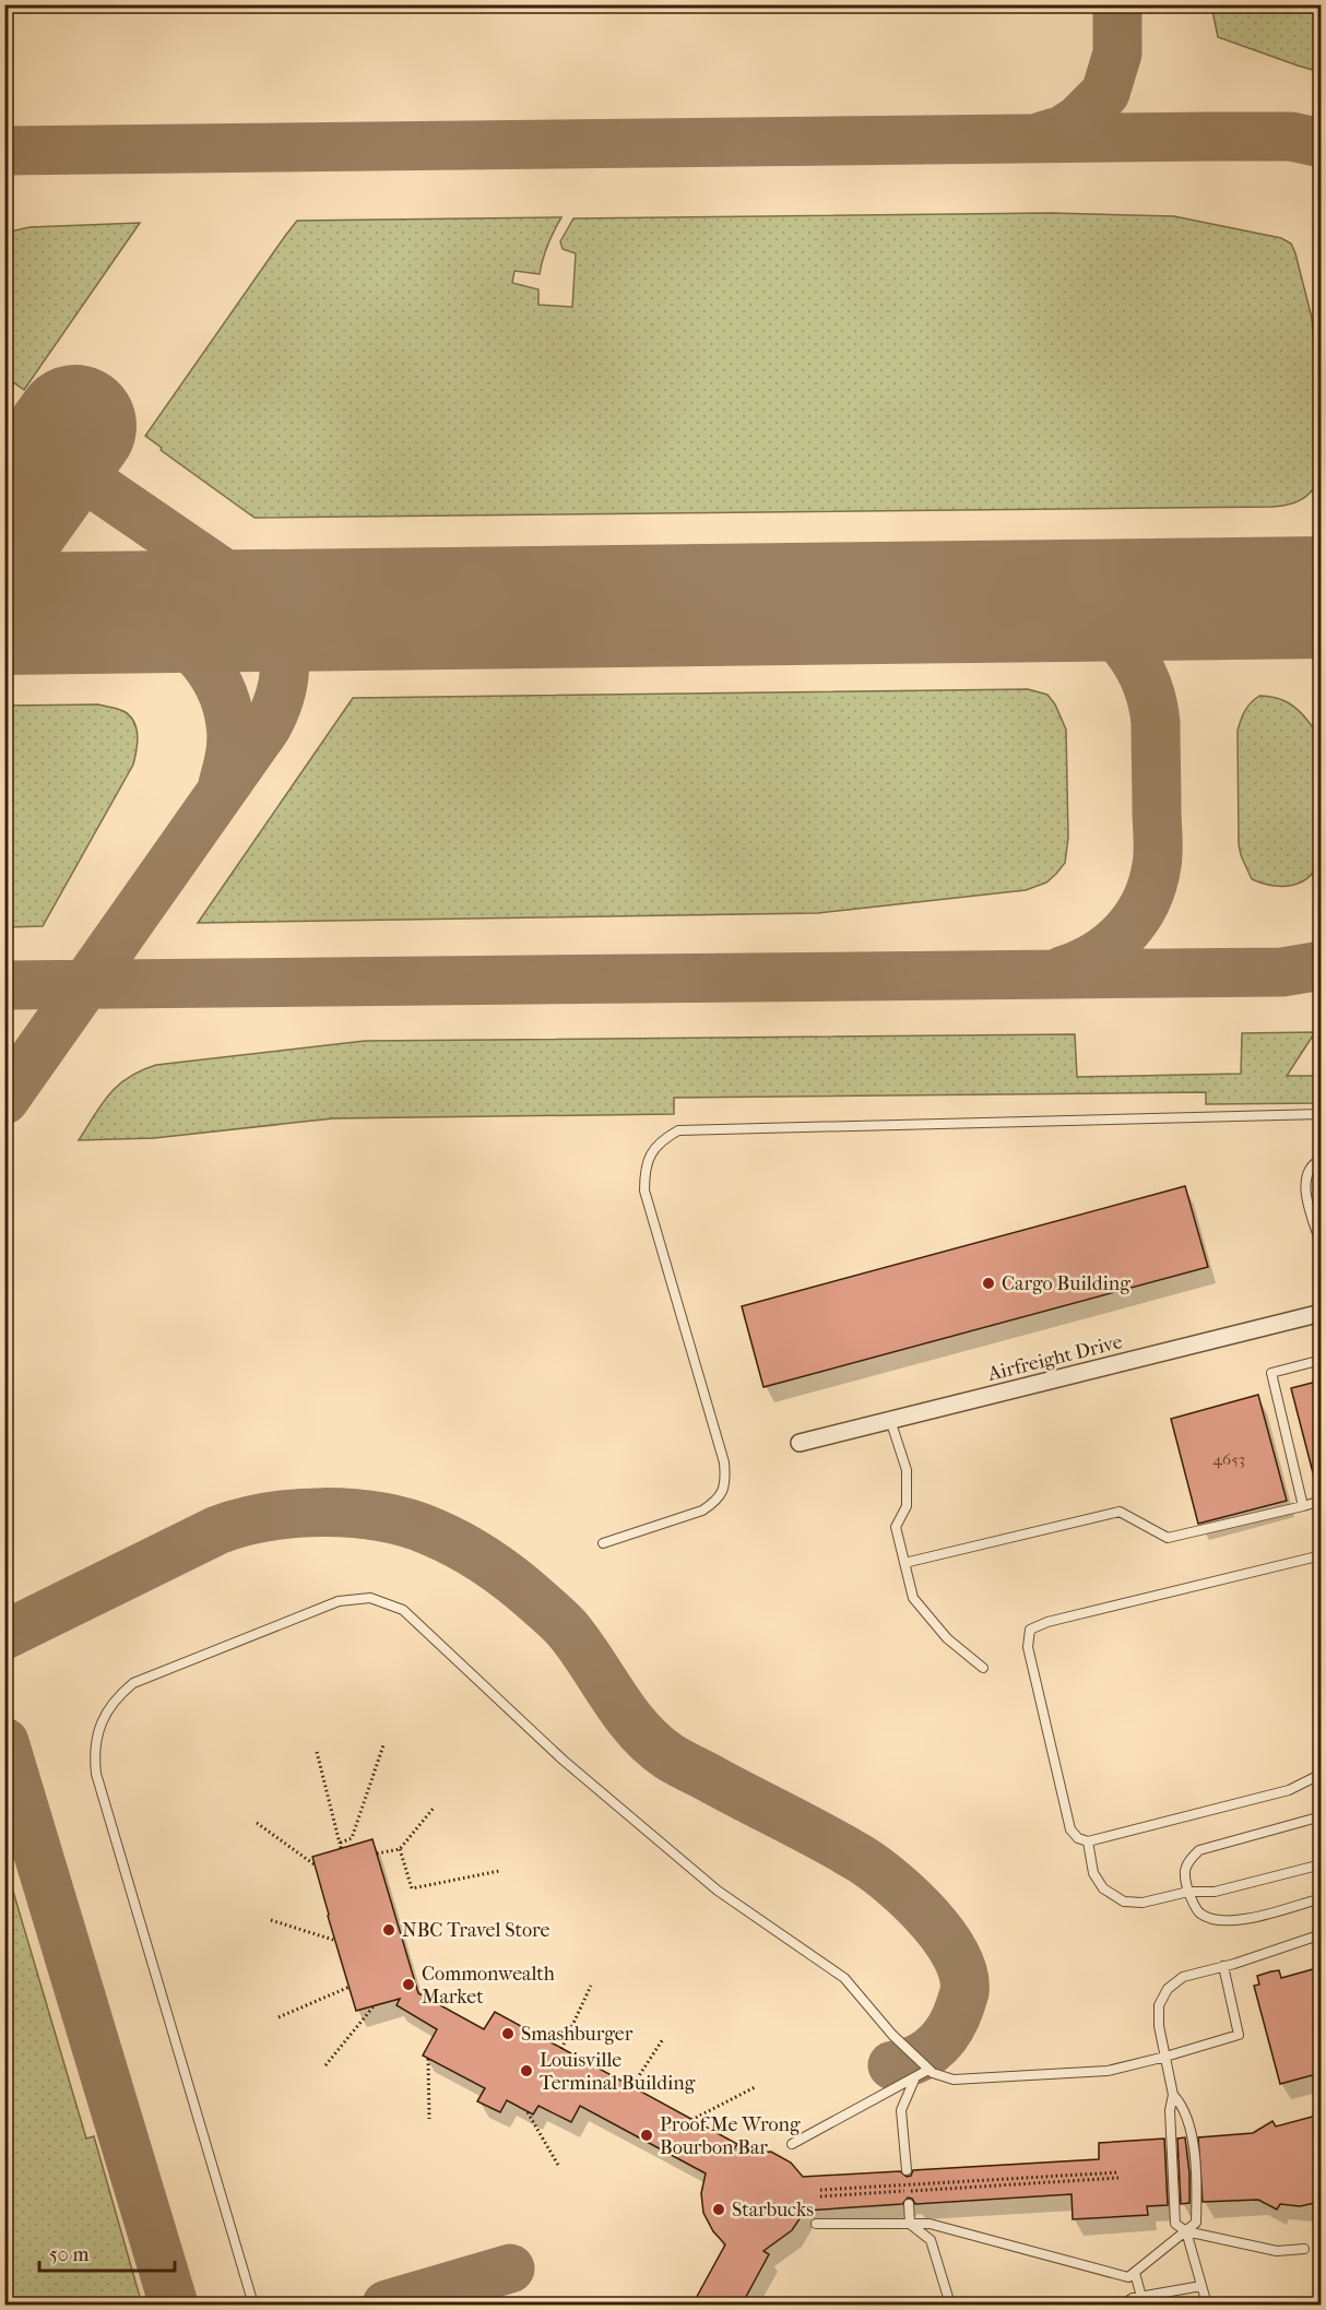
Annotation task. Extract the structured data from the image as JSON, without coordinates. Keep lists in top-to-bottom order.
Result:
{
  "streets": {
    "street": ["Airfreight Drive"]
  },
  "places": [
    "Cargo Building",
    "NBC Travel Store",
    "Commonwealth Market",
    "Smashburger",
    "Louisville Terminal Building",
    "Proof Me Wrong Bourbon Bar",
    "Starbucks"
  ],
  "house_numbers": ["4653"],
  "scale_bar": "50 m"
}
